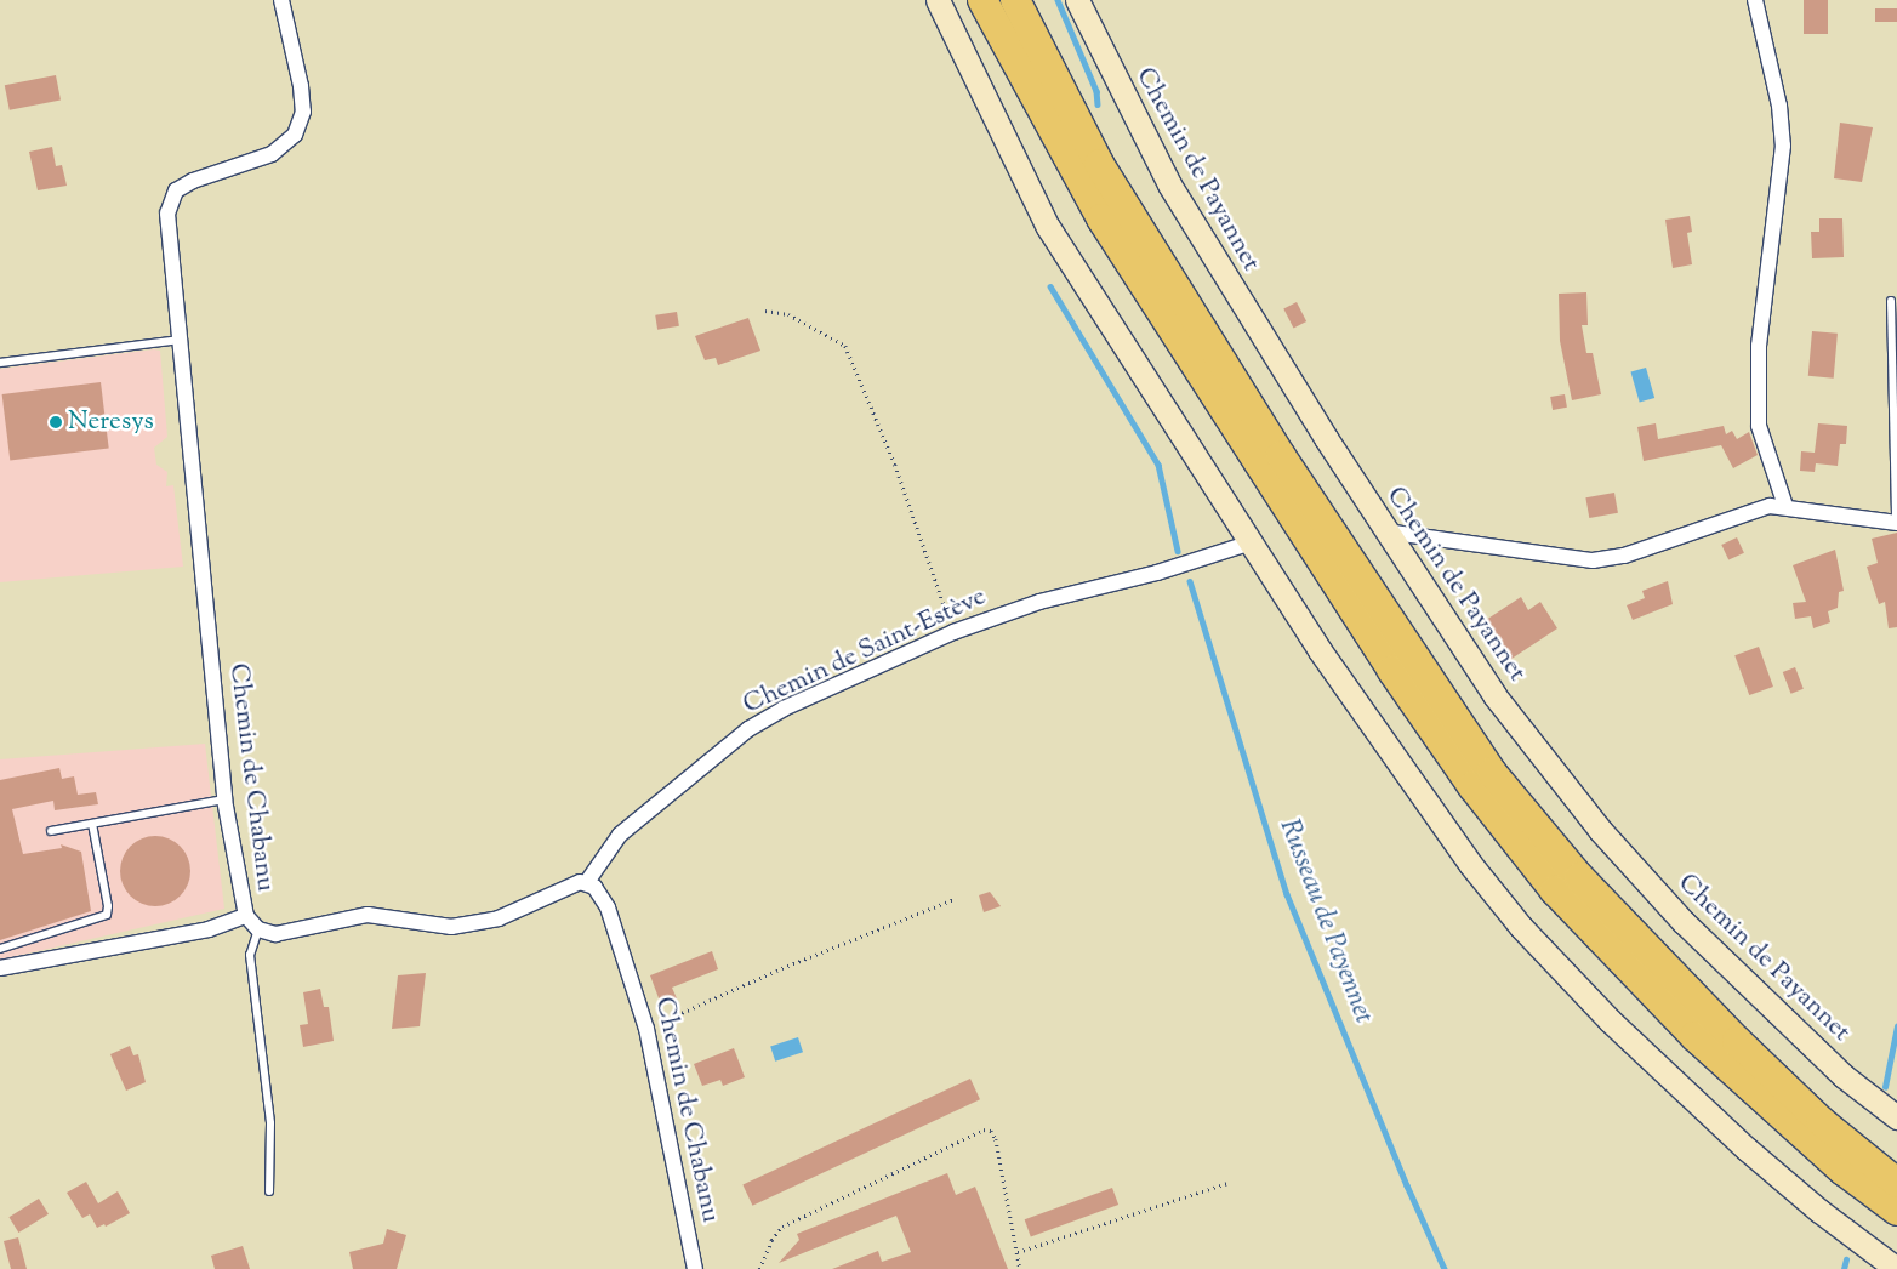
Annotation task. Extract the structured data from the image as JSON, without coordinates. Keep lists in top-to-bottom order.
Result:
{
  "streets": {
    "street": ["Chemin de Payannet", "Chemin de Saint-Estève", "Chemin de Chabanu"]
  },
  "crossings": [
    ["Chemin de Saint-Estève", "Chemin de Chabanu"]
  ],
  "water": ["Russeau de Payennet"],
  "places": ["Neresys"]
}
